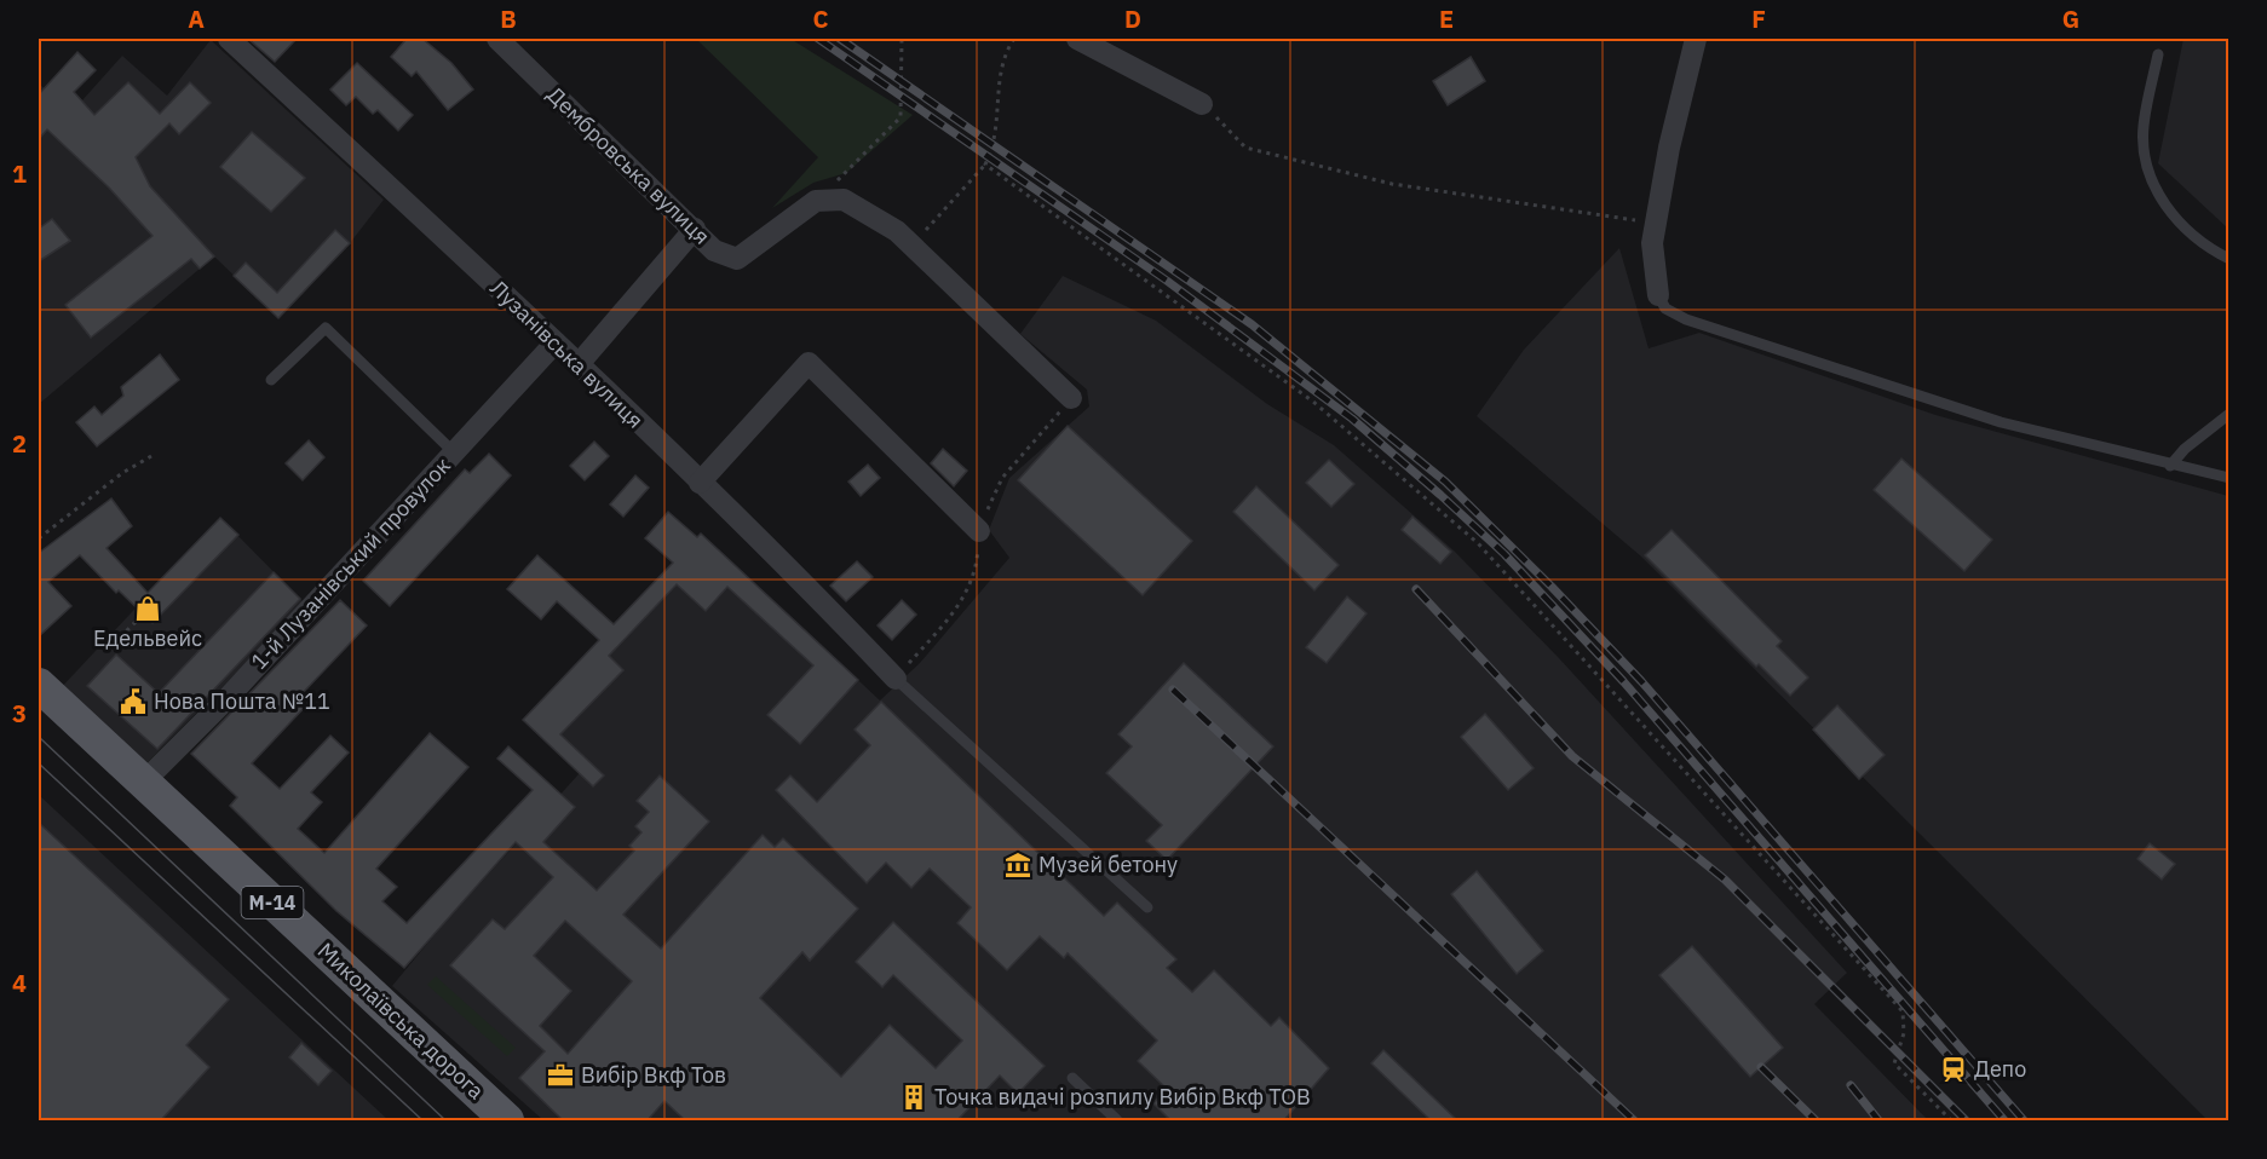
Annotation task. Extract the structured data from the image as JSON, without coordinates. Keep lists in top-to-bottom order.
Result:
{
  "streets": {
    "main road": ["М-14", "Миколаївська дорога"],
    "street": ["Дембровська вулиця", "Лузанівська вулиця", "1-й Лузанівський провулок"]
  },
  "crossings": [
    ["Лузанівська вулиця", "1-й Лузанівський провулок"],
    ["1-й Лузанівський провулок", "Миколаївська дорога"]
  ],
  "places": {
    "shop": ["Едельвейс"],
    "public building": ["Нова Пошта №11"],
    "museum": ["Музей бетону"],
    "station": ["Депо"],
    "office": ["Вибір Вкф Тов"],
    "building": ["Точка видачі розпилу Вибір Вкф ТОВ"]
  },
  "grid": {
    "columns": [
      "A",
      "B",
      "C",
      "D",
      "E",
      "F",
      "G"
    ],
    "rows": [
      "1",
      "2",
      "3",
      "4"
    ]
  }
}
